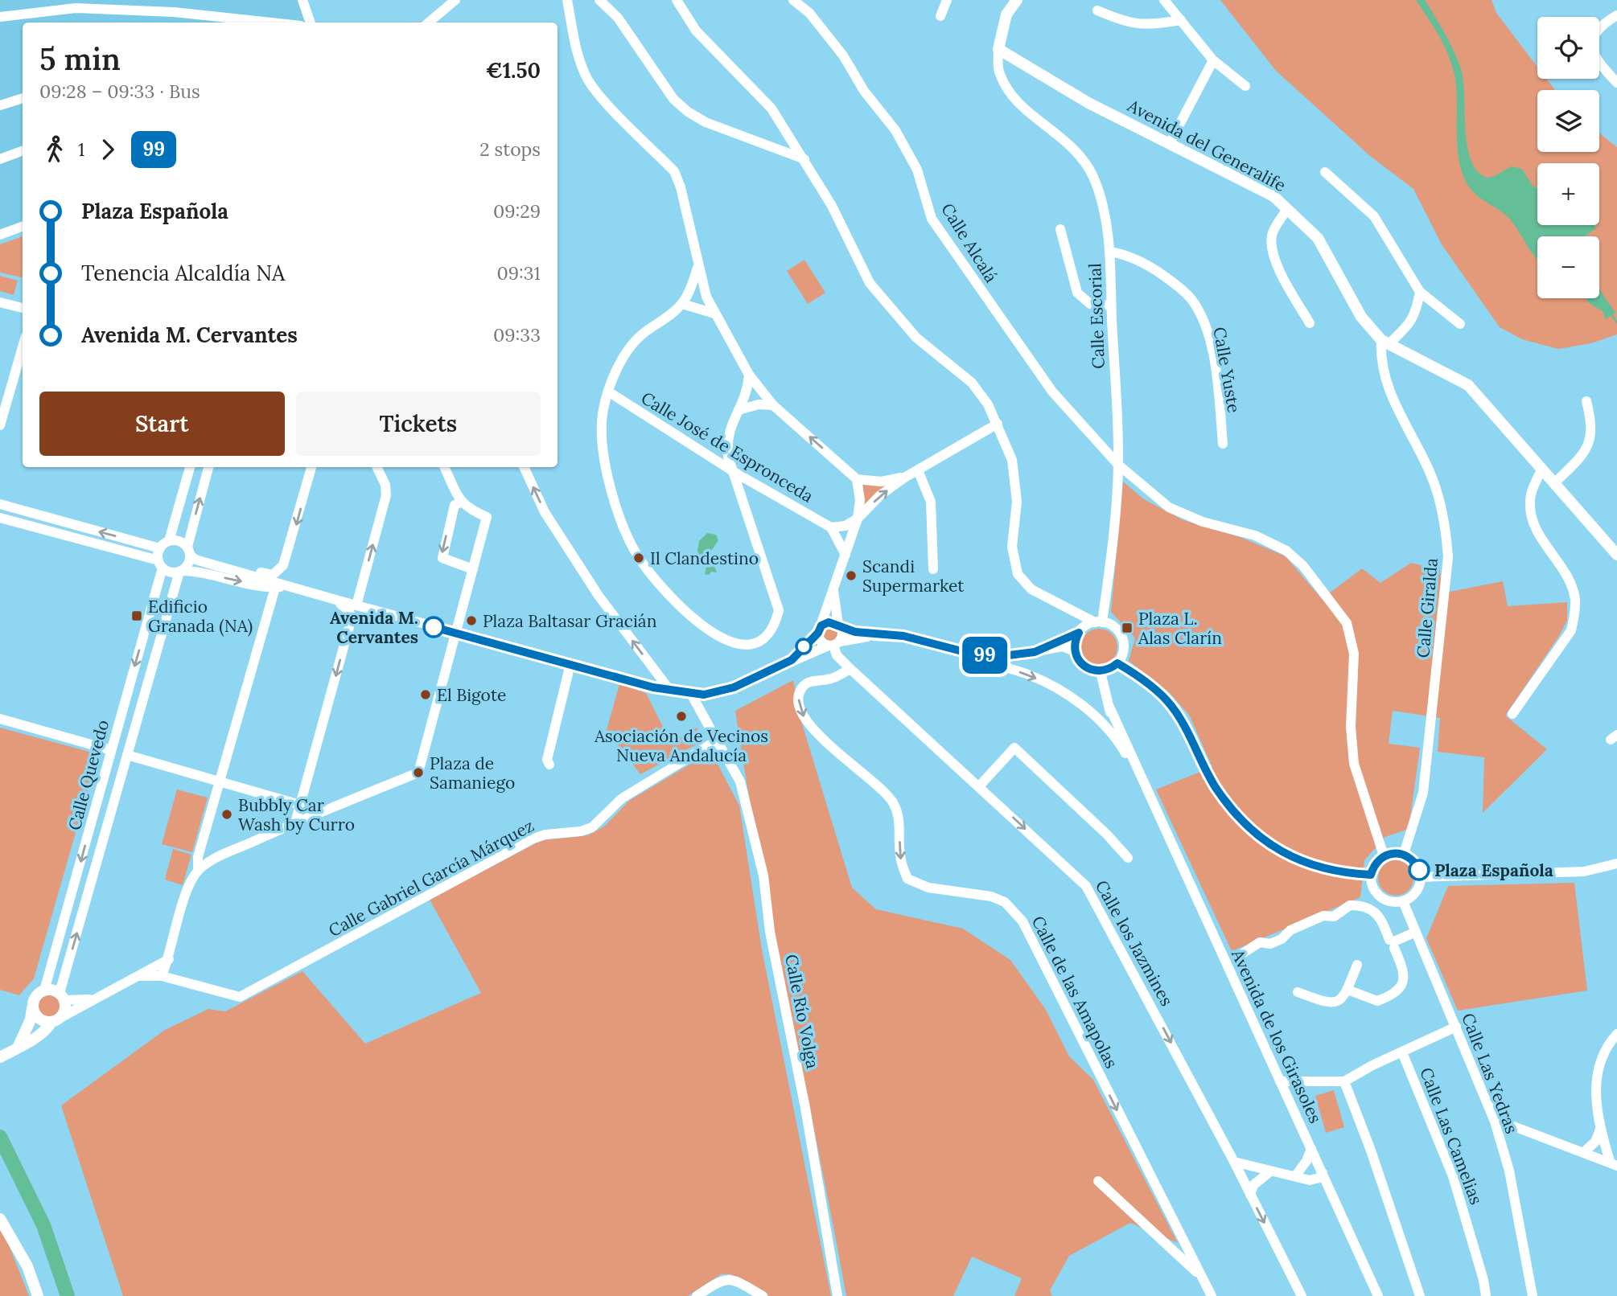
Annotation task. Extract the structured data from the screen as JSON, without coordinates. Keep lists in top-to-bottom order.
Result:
{
  "streets": {
    "street": [
      "Avenida del Generalife",
      "Calle Alcalá",
      "Calle Escorial",
      "Calle Yuste",
      "Calle José de Espronceda",
      "Calle Giralda",
      "Calle Quevedo",
      "Calle Gabriel García Márquez",
      "Calle los Jazmines",
      "Calle de las Amapolas",
      "Calle Río Volga",
      "Avenida de los Girasoles",
      "Calle Las Yedras",
      "Calle Las Camelias"
    ]
  },
  "crossings": [
    ["Avenida del Generalife", "Calle Escorial"],
    ["Avenida del Generalife", "Calle Giralda"],
    ["Calle Alcalá", "Calle Escorial"],
    ["Calle Alcalá", "Calle Giralda"],
    ["Calle Alcalá", "Calle Las Yedras"],
    ["Calle Escorial", "Calle Yuste"],
    ["Calle Escorial", "Avenida de los Girasoles"],
    ["Calle Giralda", "Calle Las Yedras"],
    ["Calle Gabriel García Márquez", "Calle Río Volga"],
    ["Calle los Jazmines", "Calle de las Amapolas"],
    ["Avenida de los Girasoles", "Calle Las Camelias"],
    ["Calle Las Yedras", "Calle Las Camelias"]
  ],
  "one_way": ["Calle los Jazmines", "Calle de las Amapolas"],
  "places": {
    "other": [
      "Il Clandestino",
      "Scandi Supermarket",
      "Plaza Baltasar Gracián",
      "Avenida M. Cervantes",
      "El Bigote",
      "Asociación de Vecinos Nueva Andalucía",
      "Plaza de Samaniego",
      "Bubbly Car Wash by Curro",
      "Plaza Española"
    ],
    "transit": ["Edificio Granada (NA)", "Plaza L. Alas Clarín"]
  },
  "lines": ["bus line 99"],
  "page": {
    "on_map": "99",
    "map_buttons": ["+", "−"],
    "heading": ["5 min", "09:28 – 09:33 · Bus", "€1.50"],
    "legs": ["1", "99", "2 stops"],
    "list": [
      {
        "name": "Plaza Española",
        "value": "09:29"
      },
      {
        "name": "Tenencia Alcaldía NA",
        "value": "09:31"
      },
      {
        "name": "Avenida M. Cervantes",
        "value": "09:33"
      }
    ],
    "buttons": ["Start", "Tickets"]
  }
}
